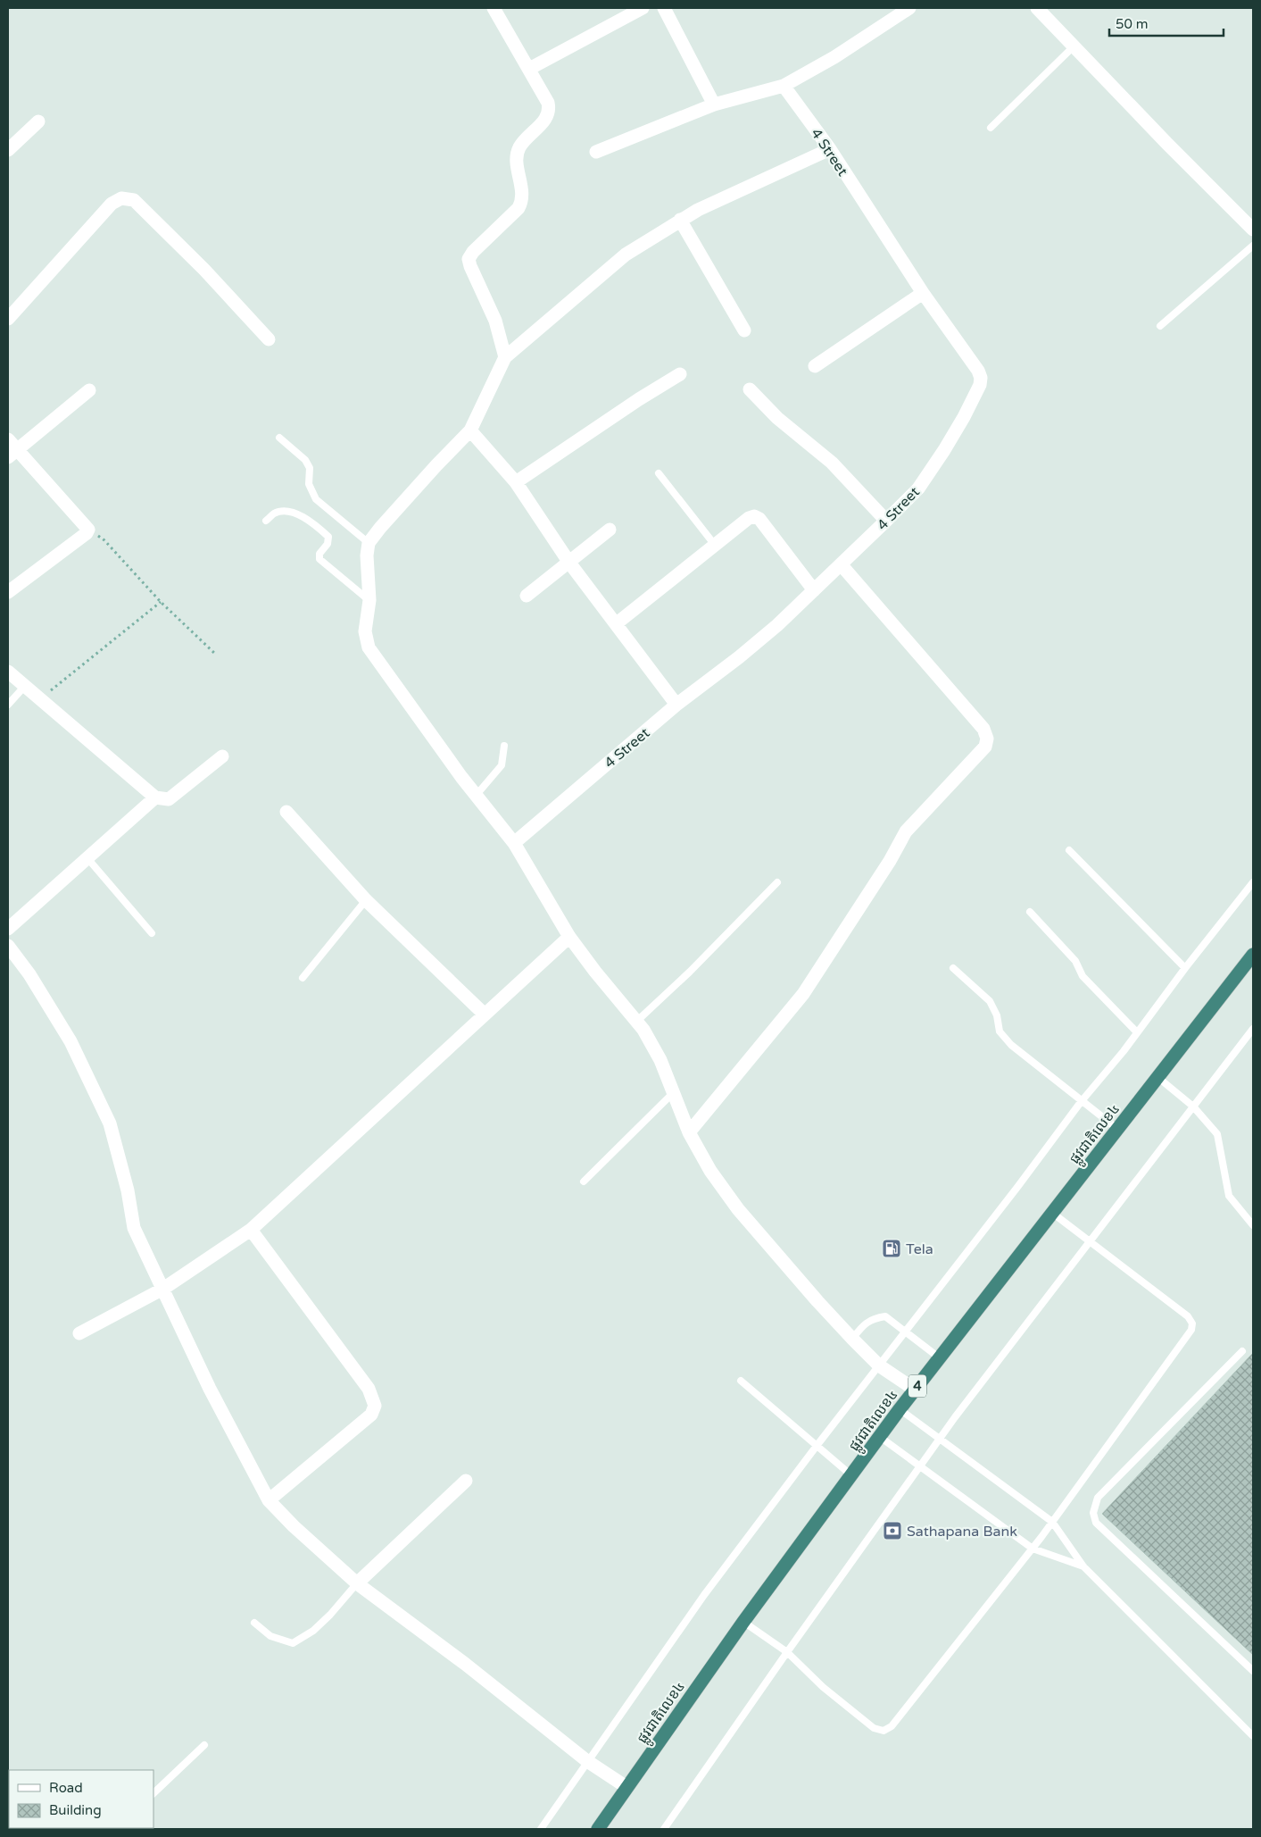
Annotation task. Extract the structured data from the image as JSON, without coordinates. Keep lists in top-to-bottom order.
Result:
{
  "streets": {
    "highway": ["ផ្លូវជាតិលេខ៤", "4"],
    "street": ["4 Street"]
  },
  "places": {
    "fuel station": ["Tela"],
    "bank": ["Sathapana Bank"]
  },
  "legend": ["Road", "Building"],
  "scale_bar": "50 m"
}
